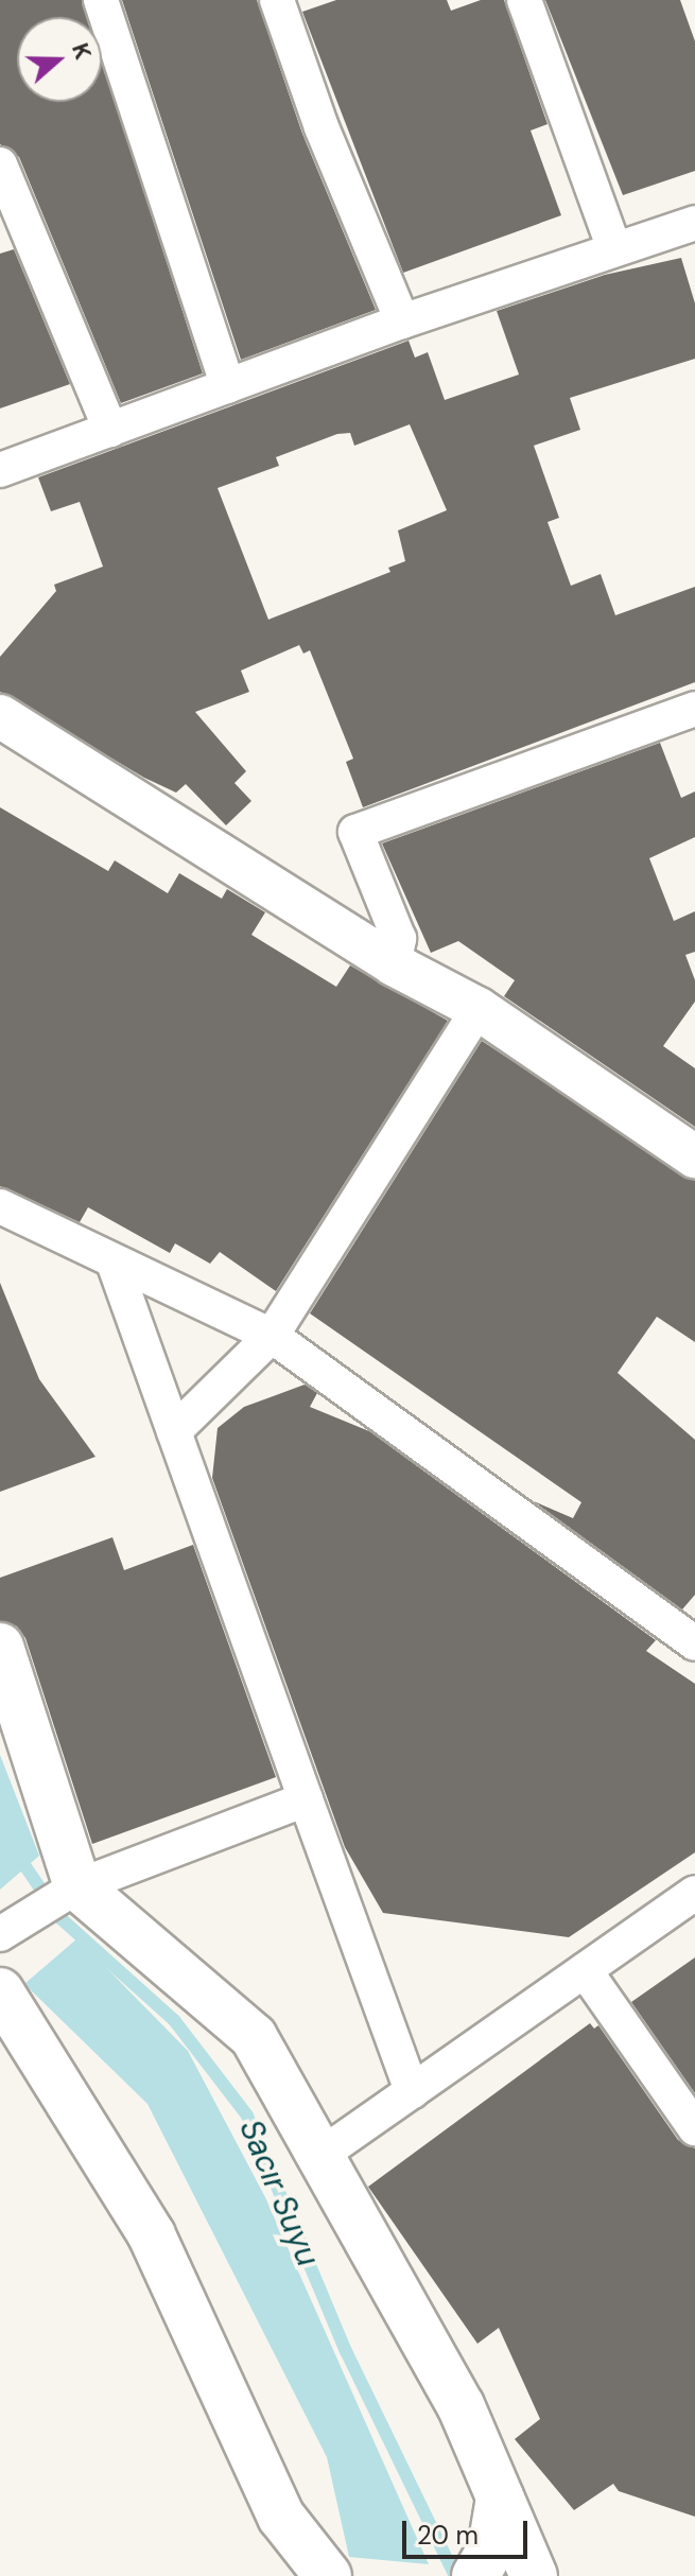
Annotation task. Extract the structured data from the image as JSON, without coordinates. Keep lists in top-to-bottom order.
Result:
{
  "water": ["Sacır Suyu"],
  "scale_bar": "20 m",
  "north": "right"
}
